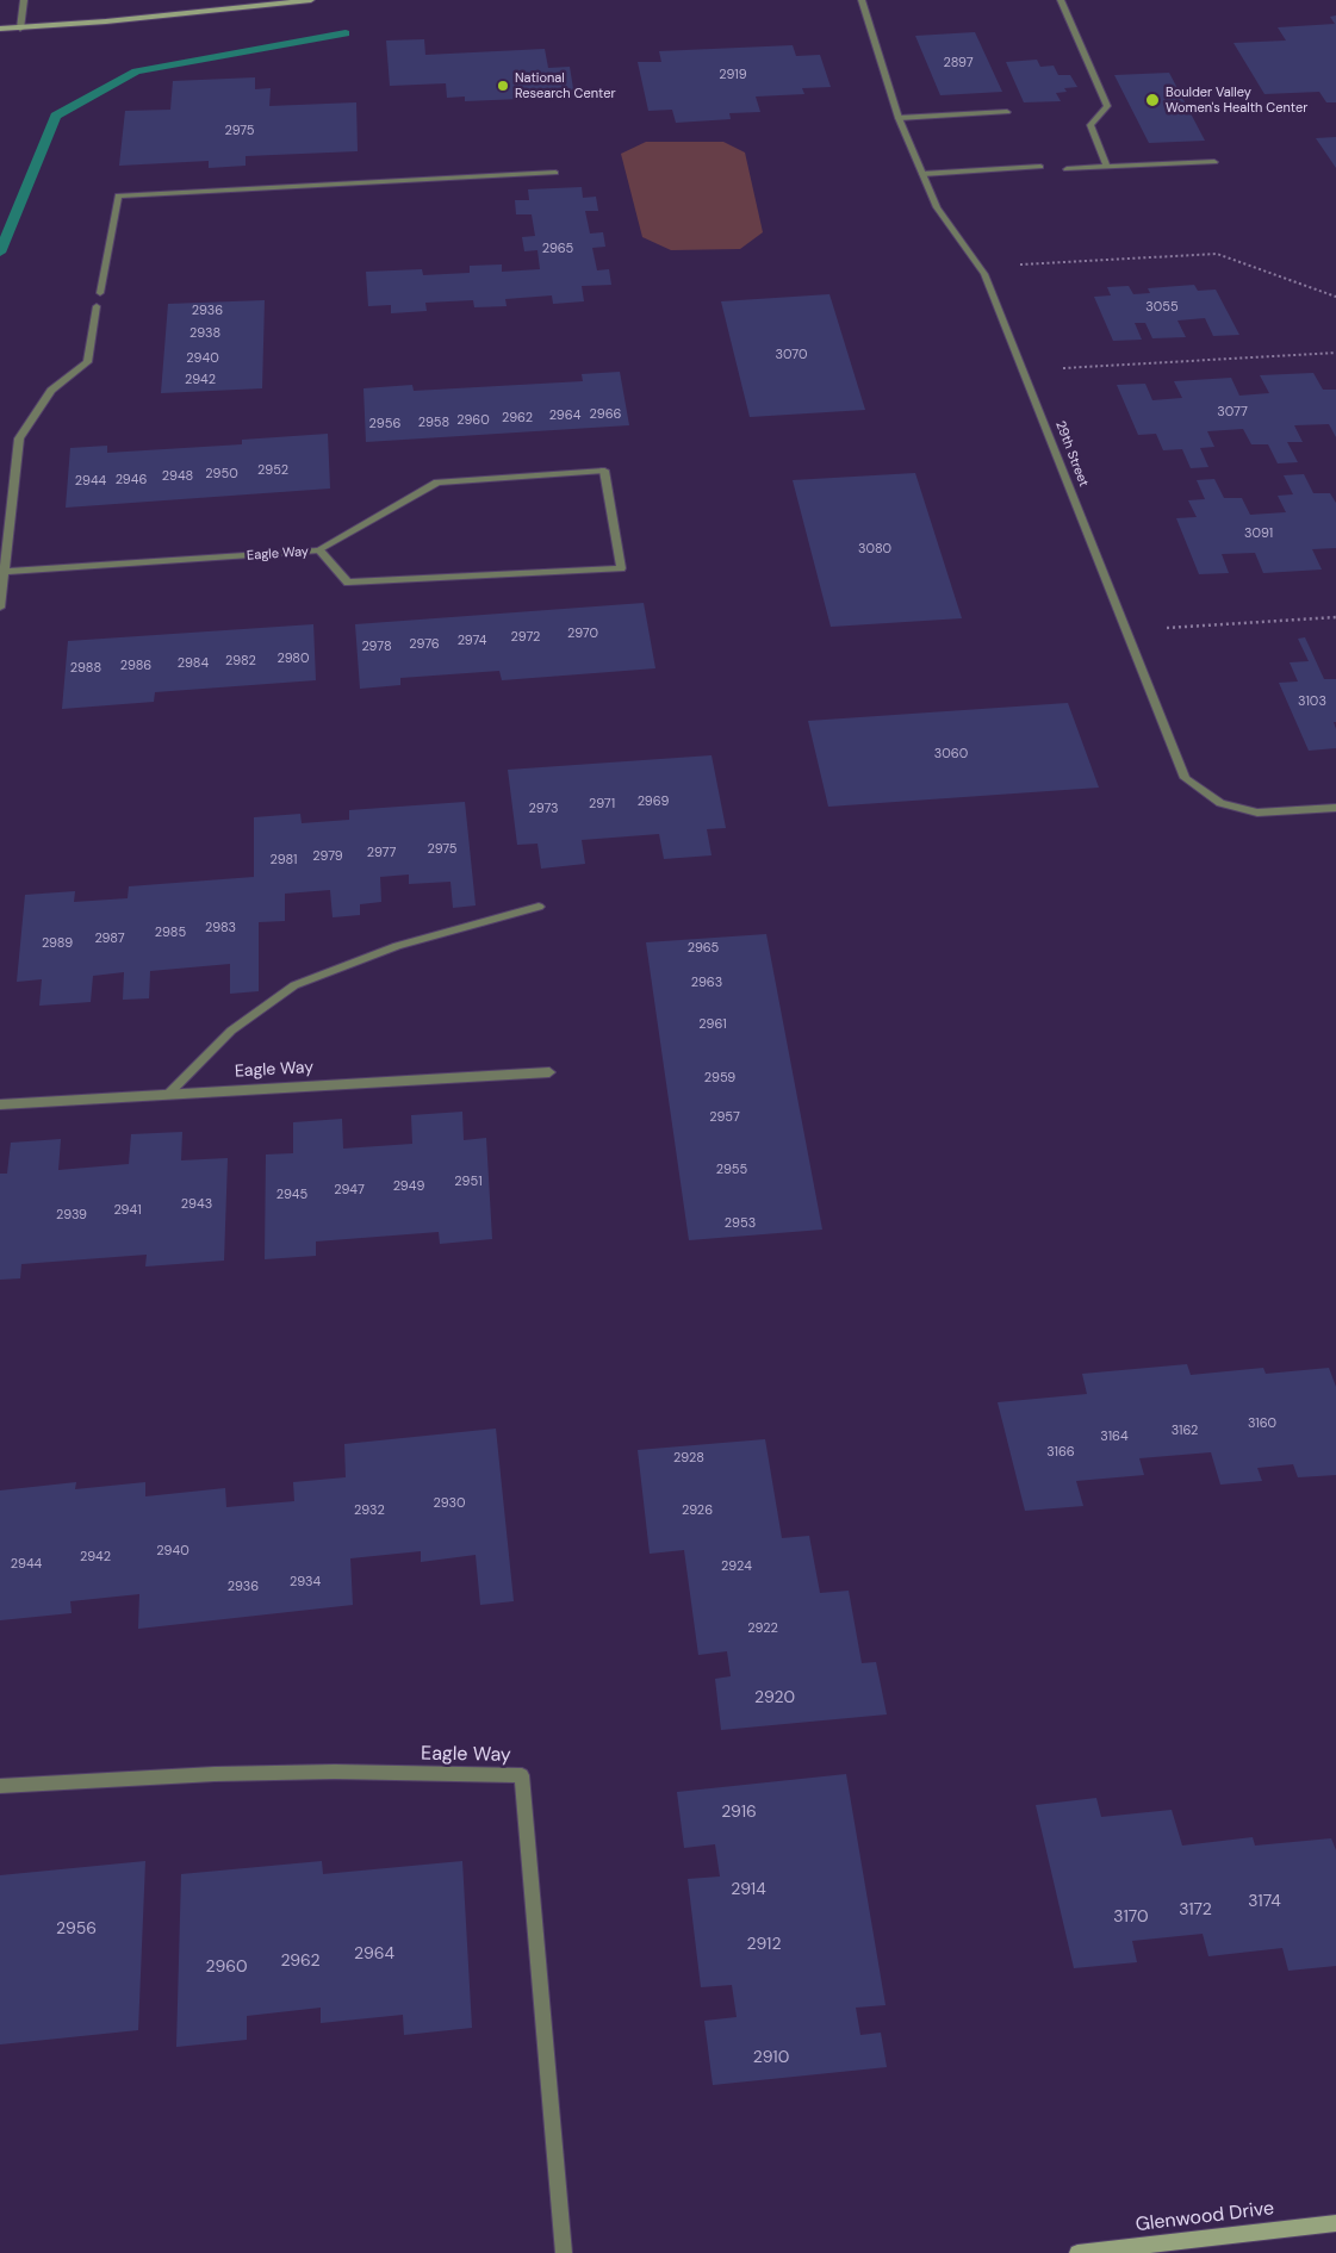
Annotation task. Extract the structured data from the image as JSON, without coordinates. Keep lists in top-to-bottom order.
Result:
{
  "streets": {
    "main road": ["Glenwood Drive"],
    "street": ["29th Street", "Eagle Way"]
  },
  "places": ["National Research Center", "Boulder Valley Women's Health Center"],
  "house_numbers": [
    "2897",
    "2919",
    "2975",
    "2965",
    "3055",
    "2936",
    "2938",
    "3070",
    "2940",
    "2942",
    "3077",
    "2966",
    "2964",
    "2962",
    "2960",
    "2958",
    "2956",
    "2952",
    "2950",
    "2948",
    "2946",
    "2944",
    "3091",
    "3080",
    "2970",
    "2972",
    "2974",
    "2976",
    "2978",
    "2980",
    "2982",
    "2984",
    "2986",
    "2988",
    "3103",
    "3060",
    "2969",
    "2971",
    "2973",
    "2975",
    "2977",
    "2979",
    "2981",
    "2983",
    "2985",
    "2987",
    "2989",
    "2965",
    "2963",
    "2961",
    "2959",
    "2957",
    "2955",
    "2951",
    "2949",
    "2947",
    "2945",
    "2943",
    "2941",
    "2939",
    "2953",
    "3160",
    "3162",
    "3164",
    "3166",
    "2928",
    "2930",
    "2932",
    "2926",
    "2940",
    "2942",
    "2944",
    "2924",
    "2934",
    "2936",
    "2922",
    "2920",
    "2916",
    "2914",
    "3174",
    "3172",
    "3170",
    "2956",
    "2912",
    "2964",
    "2962",
    "2960",
    "2910"
  ]
}
